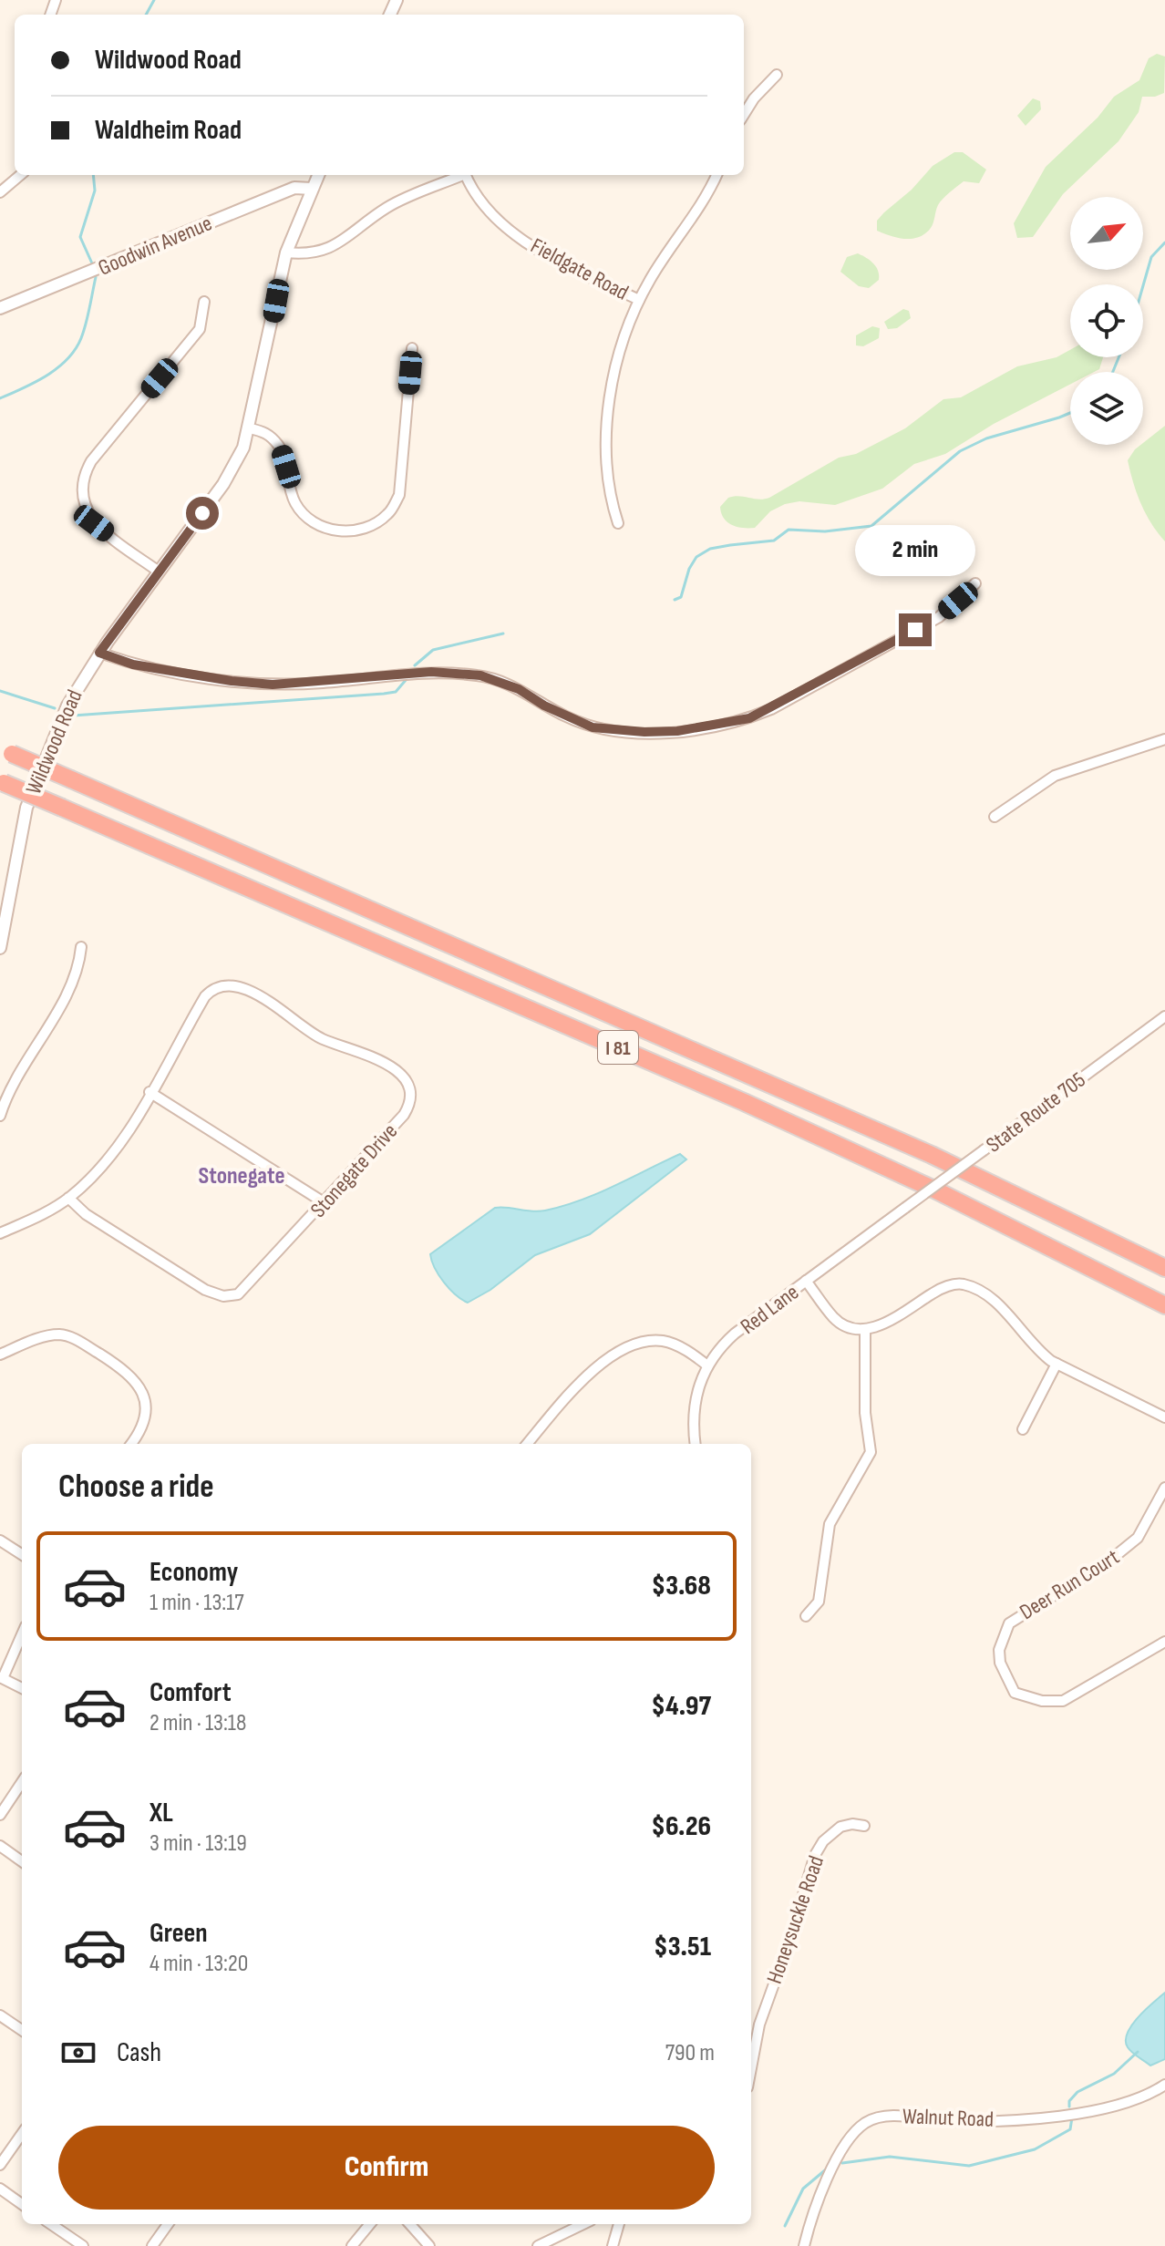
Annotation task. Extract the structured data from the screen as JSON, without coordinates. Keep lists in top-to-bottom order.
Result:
{
  "streets": {
    "highway": ["I 81"],
    "street": [
      "Goodwin Avenue",
      "Fieldgate Road",
      "Wildwood Road",
      "State Route 705",
      "Stonegate Drive",
      "Red Lane",
      "Deer Run Court",
      "Honeysuckle Road",
      "Walnut Road"
    ]
  },
  "crossings": [
    ["Goodwin Avenue", "Wildwood Road"],
    ["State Route 705", "Red Lane"]
  ],
  "districts": ["Stonegate"],
  "north": "top right",
  "page": {
    "banner": ["Wildwood Road", "Waldheim Road"],
    "bubble": "2 min",
    "heading": "Choose a ride",
    "list": [
      {
        "name": "Economy",
        "note": "1 min · 13:17",
        "value": "$3.68"
      },
      {
        "name": "Comfort",
        "note": "2 min · 13:18",
        "value": "$4.97"
      },
      {
        "name": "XL",
        "note": "3 min · 13:19",
        "value": "$6.26"
      },
      {
        "name": "Green",
        "note": "4 min · 13:20",
        "value": "$3.51"
      }
    ],
    "pay": ["Cash", "790 m"],
    "buttons": "Confirm"
  }
}
